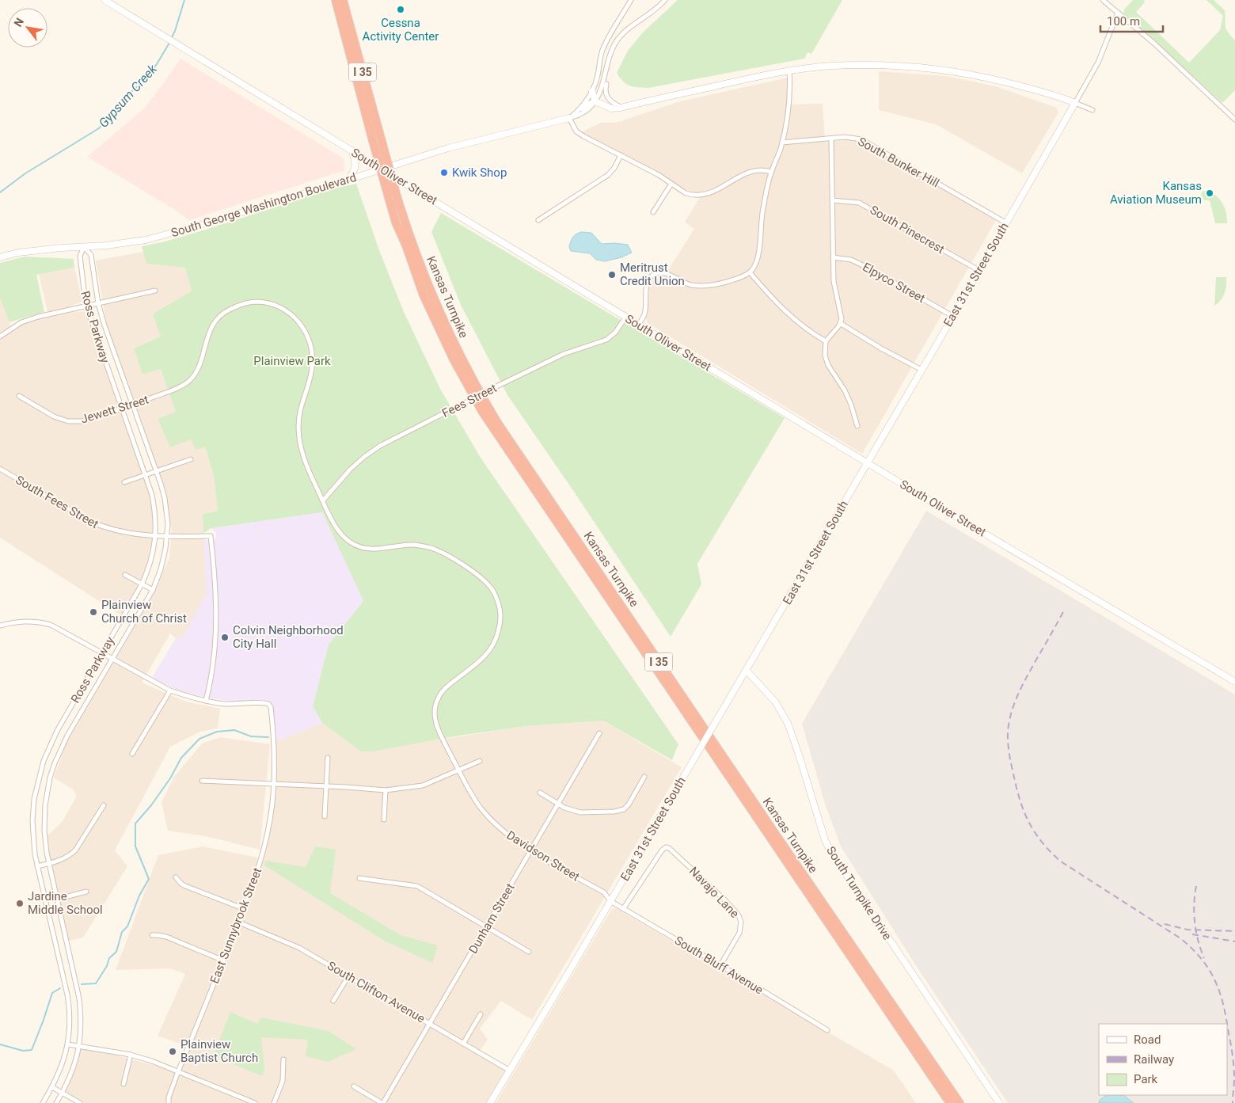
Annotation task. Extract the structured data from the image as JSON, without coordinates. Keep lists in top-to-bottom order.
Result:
{
  "streets": {
    "highway": ["I 35", "Kansas Turnpike"],
    "street": [
      "South Bunker Hill",
      "South Oliver Street",
      "South George Washington Boulevard",
      "South Pinecrest",
      "East 31st Street South",
      "Elpyco Street",
      "Ross Parkway",
      "Fees Street",
      "Jewett Street",
      "South Fees Street",
      "Davidson Street",
      "Navajo Lane",
      "South Turnpike Drive",
      "Dunham Street",
      "East Sunnybrook Street",
      "South Bluff Avenue",
      "South Clifton Avenue"
    ]
  },
  "crossings": [
    ["South Bunker Hill", "East 31st Street South"],
    ["South Oliver Street", "South George Washington Boulevard"],
    ["South Oliver Street", "East 31st Street South"],
    ["South Oliver Street", "Fees Street"],
    ["South George Washington Boulevard", "Ross Parkway"],
    ["South Pinecrest", "East 31st Street South"],
    ["East 31st Street South", "Elpyco Street"],
    ["East 31st Street South", "Davidson Street"],
    ["East 31st Street South", "South Turnpike Drive"],
    ["East 31st Street South", "South Bluff Avenue"],
    ["East 31st Street South", "South Clifton Avenue"],
    ["Ross Parkway", "Jewett Street"],
    ["Ross Parkway", "South Fees Street"],
    ["Fees Street", "Jewett Street"],
    ["Jewett Street", "Davidson Street"],
    ["South Fees Street", "East Sunnybrook Street"],
    ["Davidson Street", "Dunham Street"],
    ["Davidson Street", "South Bluff Avenue"],
    ["Navajo Lane", "South Bluff Avenue"],
    ["Dunham Street", "South Clifton Avenue"],
    ["East Sunnybrook Street", "South Clifton Avenue"]
  ],
  "water": ["Gypsum Creek"],
  "parks": ["Plainview Park"],
  "places": [
    "Cessna Activity Center",
    "Kwik Shop",
    "Kansas Aviation Museum",
    "Meritrust Credit Union",
    "Plainview Church of Christ",
    "Colvin Neighborhood City Hall",
    "Jardine Middle School",
    "Plainview Baptist Church"
  ],
  "legend": ["Road", "Railway", "Park"],
  "scale_bar": "100 m",
  "north": "top left"
}
